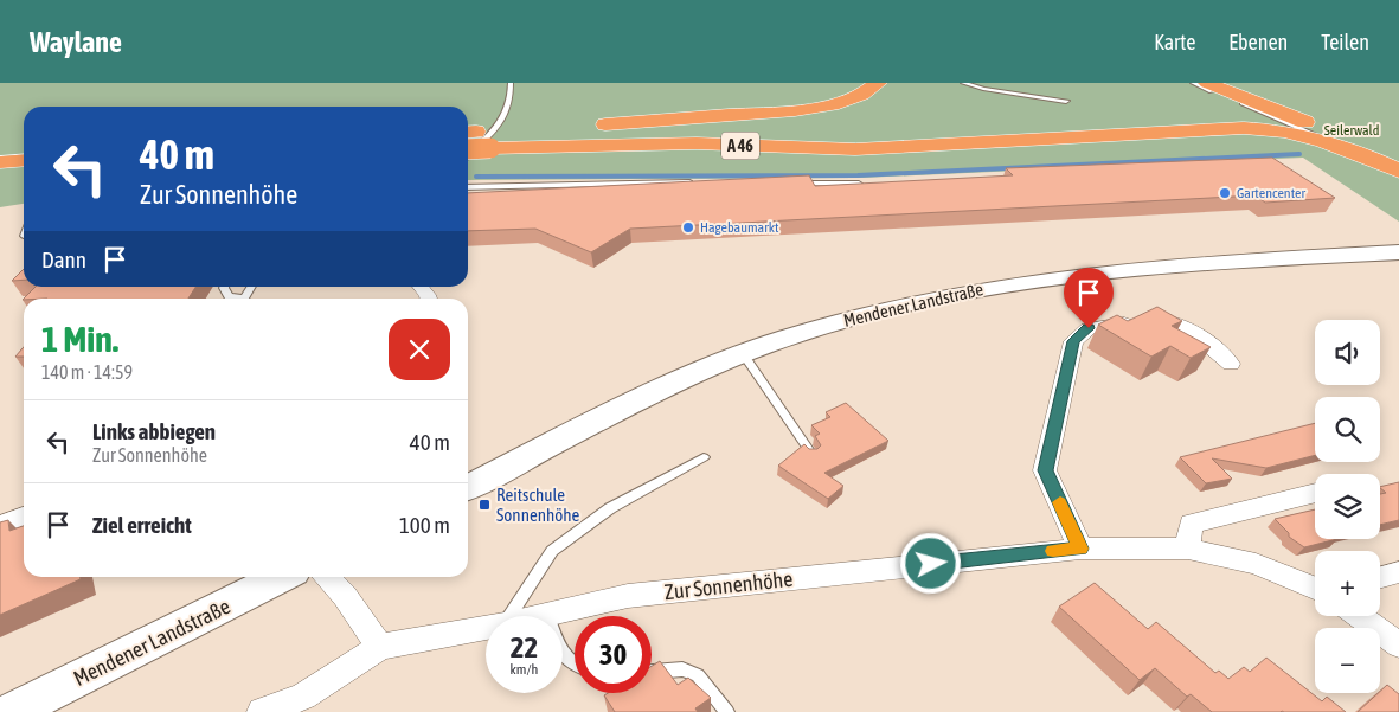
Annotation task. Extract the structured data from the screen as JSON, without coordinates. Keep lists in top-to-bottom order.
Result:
{
  "streets": {
    "highway": ["A 46"],
    "main road": ["Mendener Landstraße"],
    "street": ["Zur Sonnenhöhe"]
  },
  "parks": ["Seilerwald"],
  "places": {
    "other": ["Gartencenter", "Hagebaumarkt"],
    "transit": ["Reitschule Sonnenhöhe"]
  },
  "page": {
    "header": "Waylane",
    "nav": ["Karte", "Ebenen", "Teilen"],
    "turn": ["40 m", "Zur Sonnenhöhe"],
    "then": "Dann",
    "heading": ["1 Min.", "140 m · 14:59"],
    "map_buttons": ["+", "−"],
    "list": [
      {
        "name": "Links abbiegen",
        "note": "Zur Sonnenhöhe",
        "value": "40 m"
      },
      {
        "name": "Ziel erreicht",
        "value": "100 m"
      }
    ],
    "speed": "22 km/h",
    "limit": "30"
  }
}
